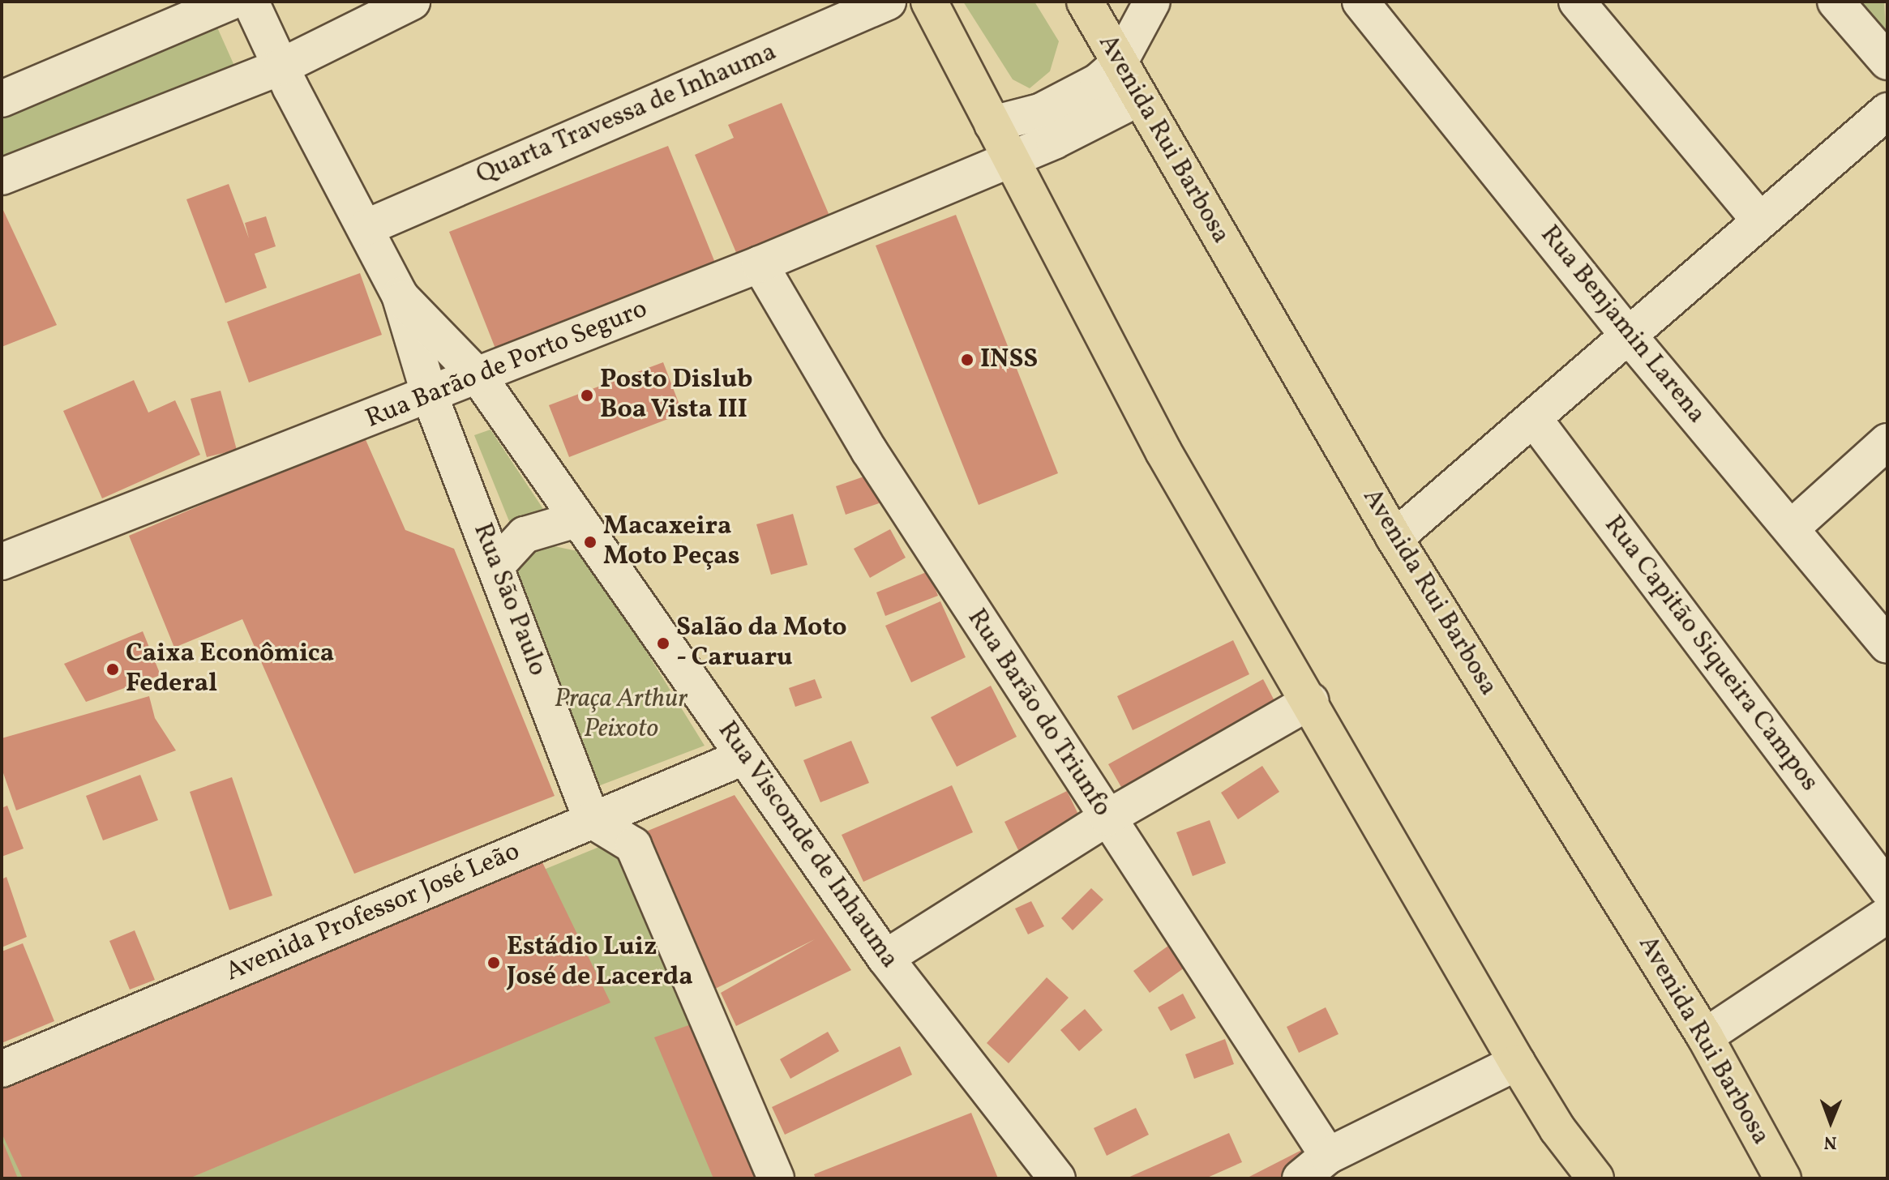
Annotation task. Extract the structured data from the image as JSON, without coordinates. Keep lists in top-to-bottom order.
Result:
{
  "streets": {
    "main road": ["Avenida Rui Barbosa"],
    "street": [
      "Quarta Travessa de Inhauma",
      "Rua Benjamin Larena",
      "Rua Barão de Porto Seguro",
      "Rua São Paulo",
      "Rua Capitão Siqueira Campos",
      "Rua Barão do Triunfo",
      "Rua Visconde de Inhauma",
      "Avenida Professor José Leão"
    ]
  },
  "crossings": [
    ["Avenida Rui Barbosa", "Rua Barão de Porto Seguro"],
    ["Rua Barão de Porto Seguro", "Rua São Paulo"],
    ["Rua Barão de Porto Seguro", "Rua Barão do Triunfo"],
    ["Rua Barão de Porto Seguro", "Rua Visconde de Inhauma"],
    ["Rua São Paulo", "Rua Visconde de Inhauma"],
    ["Rua São Paulo", "Avenida Professor José Leão"],
    ["Rua Visconde de Inhauma", "Avenida Professor José Leão"]
  ],
  "parks": ["Praça Arthur Peixoto"],
  "places": [
    "INSS",
    "Posto Dislub Boa Vista III",
    "Macaxeira Moto Peças",
    "Salão da Moto - Caruaru",
    "Caixa Econômica Federal",
    "Estádio Luiz José de Lacerda"
  ],
  "north": "bottom"
}
